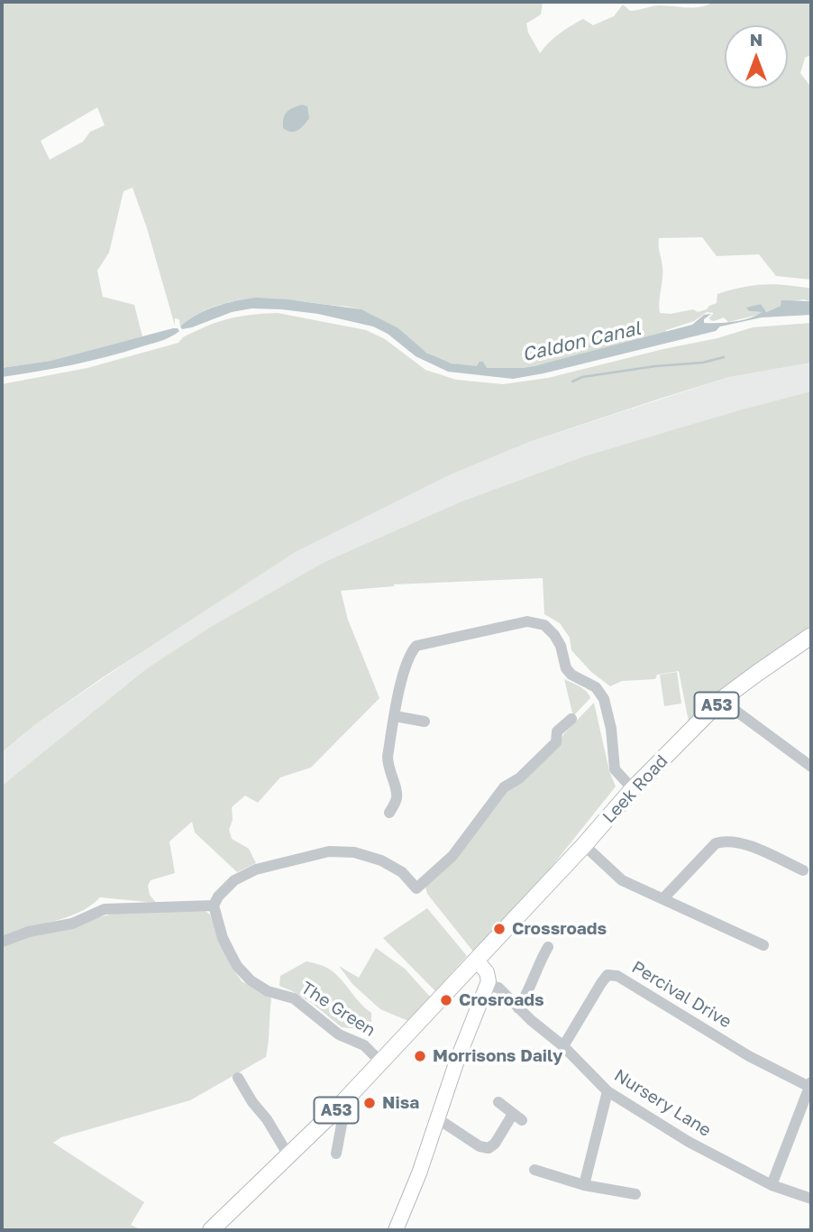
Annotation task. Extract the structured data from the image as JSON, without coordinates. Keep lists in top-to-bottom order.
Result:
{
  "streets": {
    "highway": ["A53", "Leek Road"],
    "street": ["Percival Drive", "The Green", "Nursery Lane"]
  },
  "crossings": [
    ["A53", "Leek Road"],
    ["A53", "The Green"],
    ["Percival Drive", "Nursery Lane"]
  ],
  "water": ["Caldon Canal"],
  "places": [
    "Crossroads",
    "Crosroads",
    "Morrisons Daily",
    "Nisa"
  ],
  "north": "top"
}
